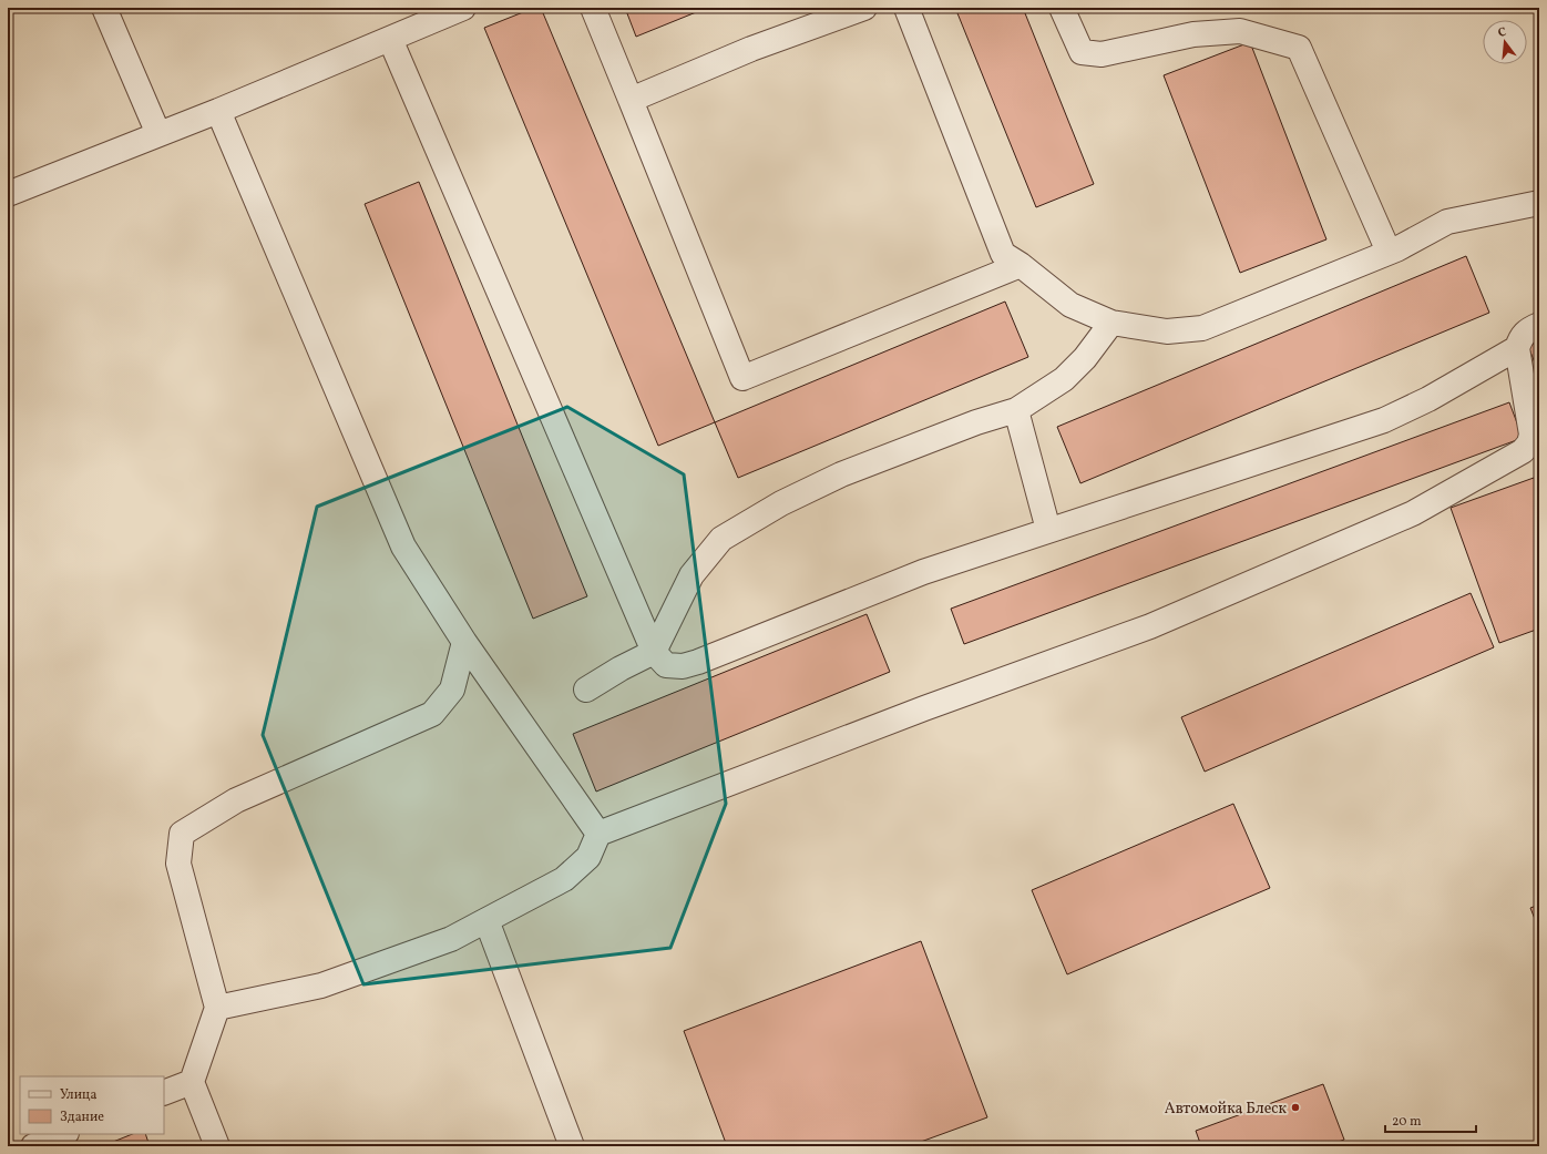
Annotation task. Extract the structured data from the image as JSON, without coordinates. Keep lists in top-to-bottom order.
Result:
{
  "places": ["Автомойка Блеск"],
  "legend": ["Улица", "Здание"],
  "scale_bar": "20 m",
  "north": "top"
}
